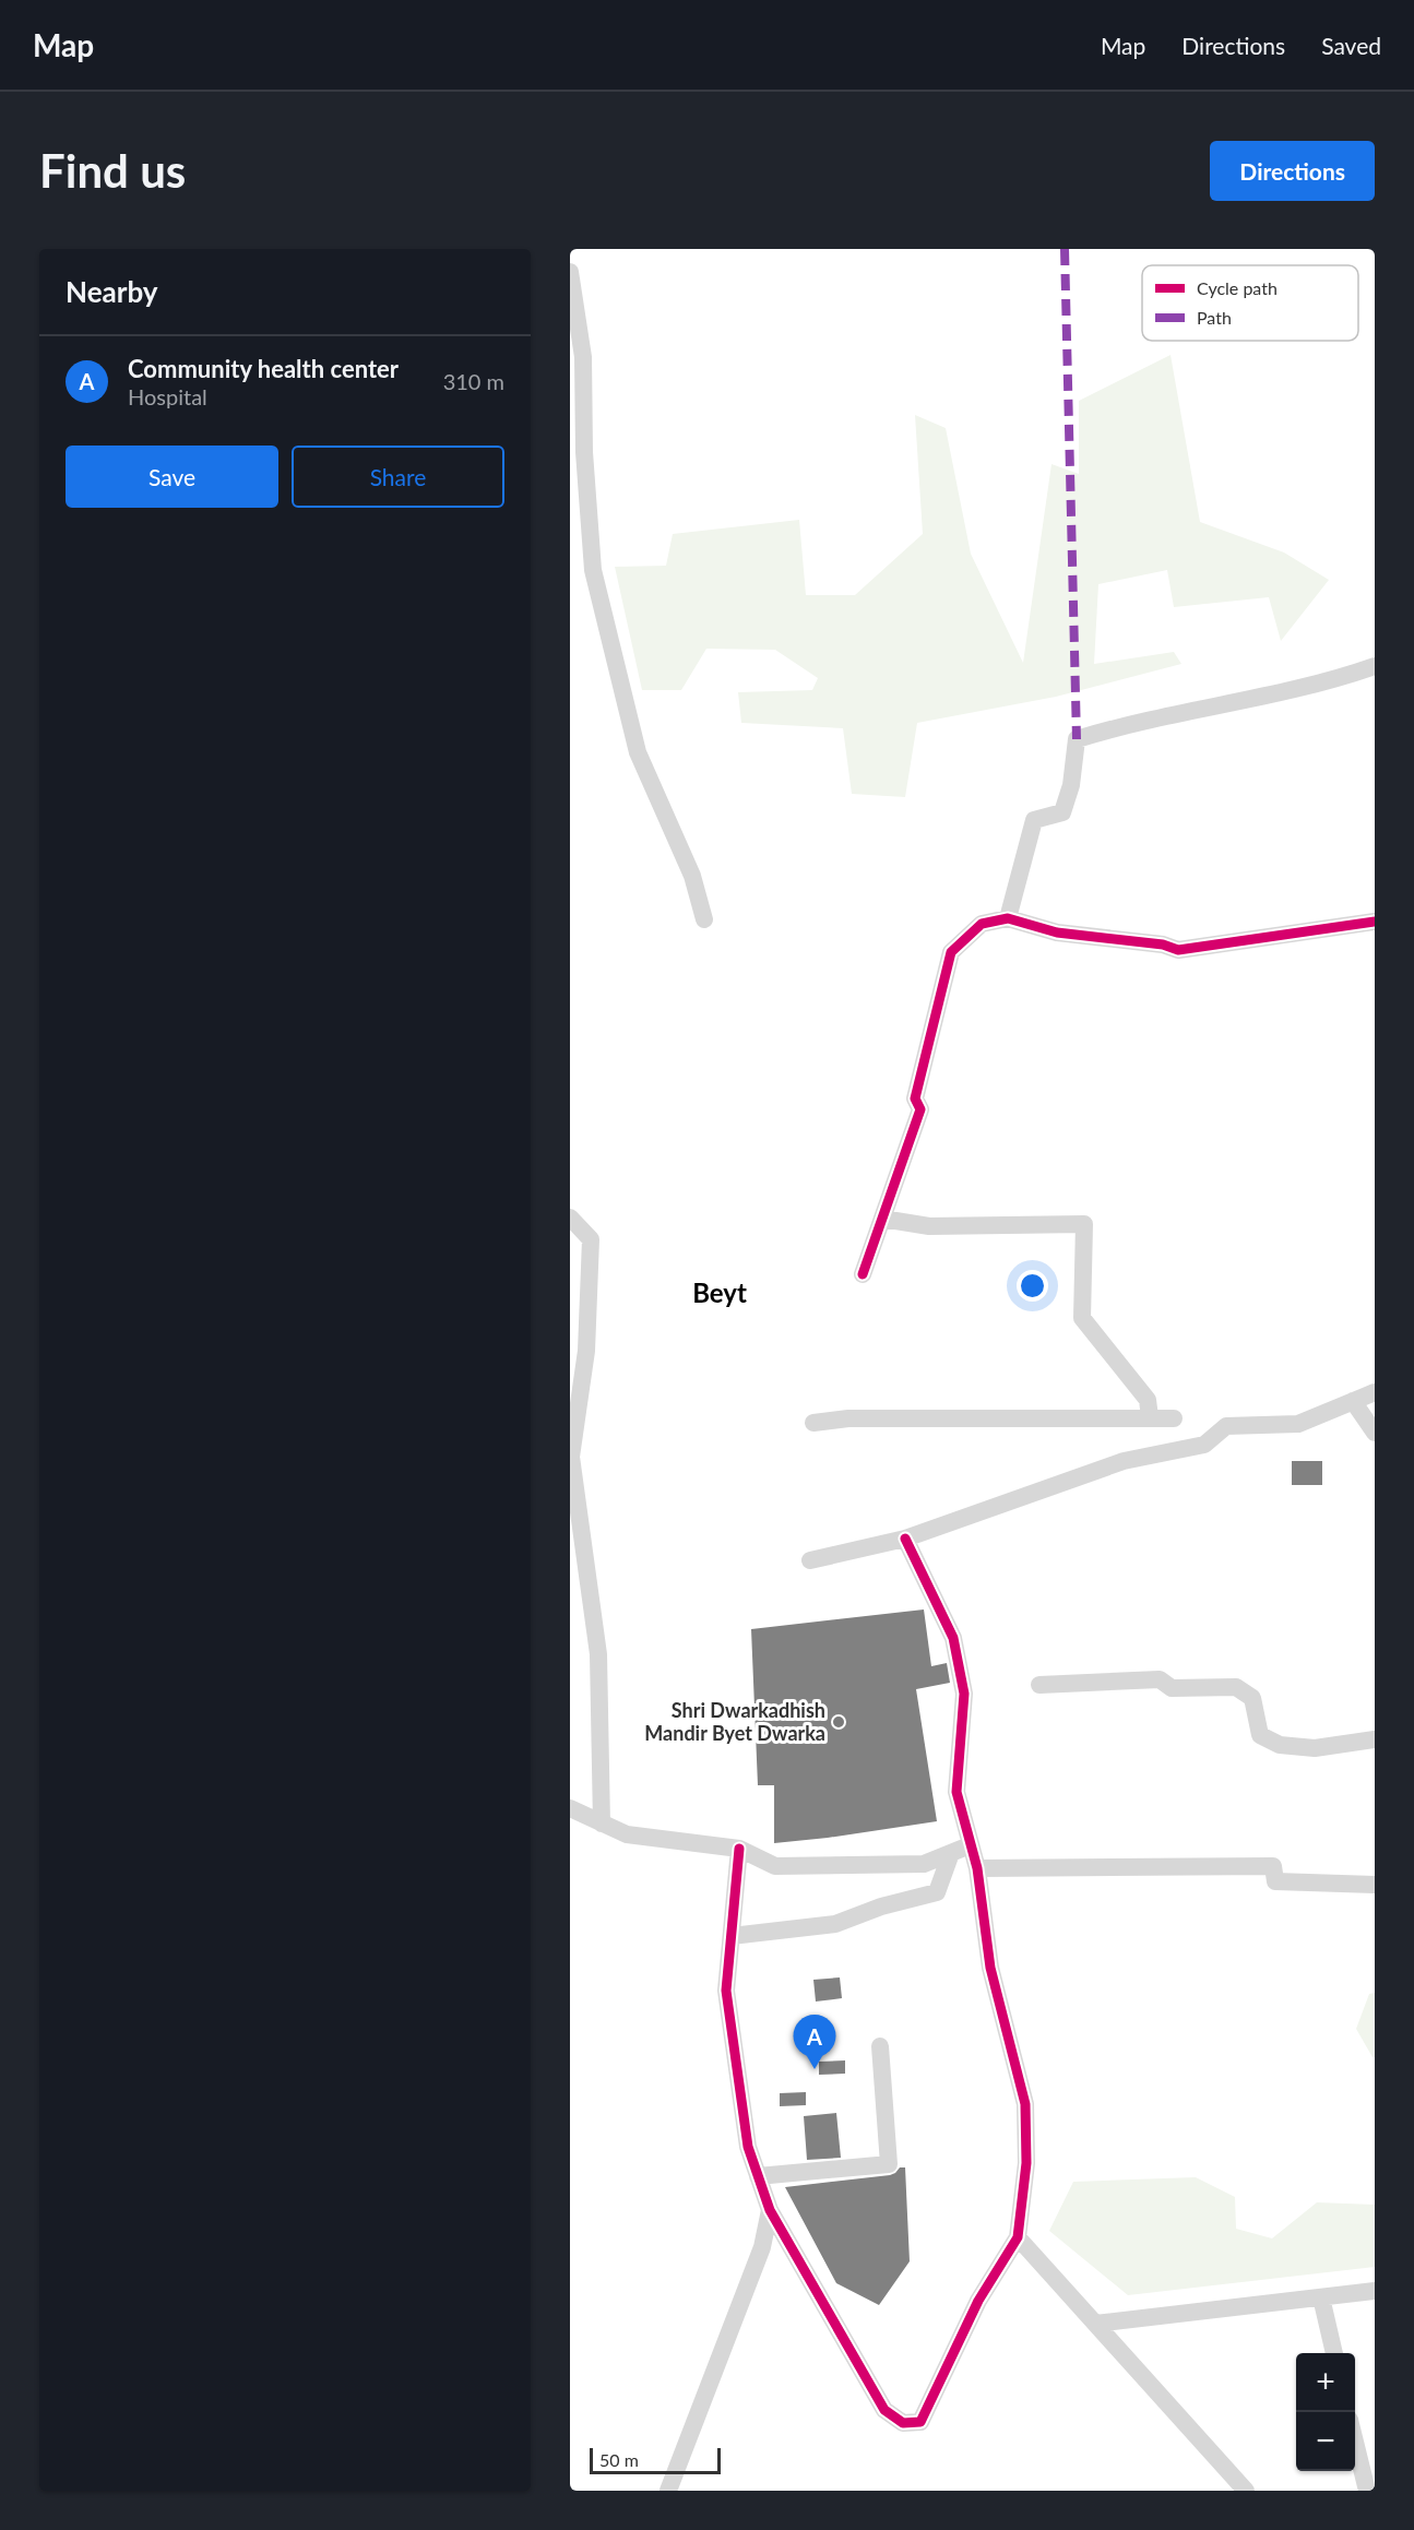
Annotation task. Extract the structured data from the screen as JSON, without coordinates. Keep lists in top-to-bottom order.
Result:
{
  "districts": ["Beyt"],
  "places": ["Shri Dwarkadhish Mandir Byet Dwarka"],
  "legend": ["Cycle path", "Path"],
  "scale_bar": "50 m",
  "page": {
    "header": "Map",
    "nav": ["Map", "Directions", "Saved"],
    "buttons": [
      "Directions",
      ["Save", "Share"]
    ],
    "title": "Find us",
    "heading": "Nearby",
    "list": [
      {
        "mark": "A",
        "name": "Community health center",
        "note": "Hospital",
        "value": "310 m"
      }
    ],
    "pins": "A",
    "map_buttons": ["+", "−"],
    "scale": "50 m"
  }
}
